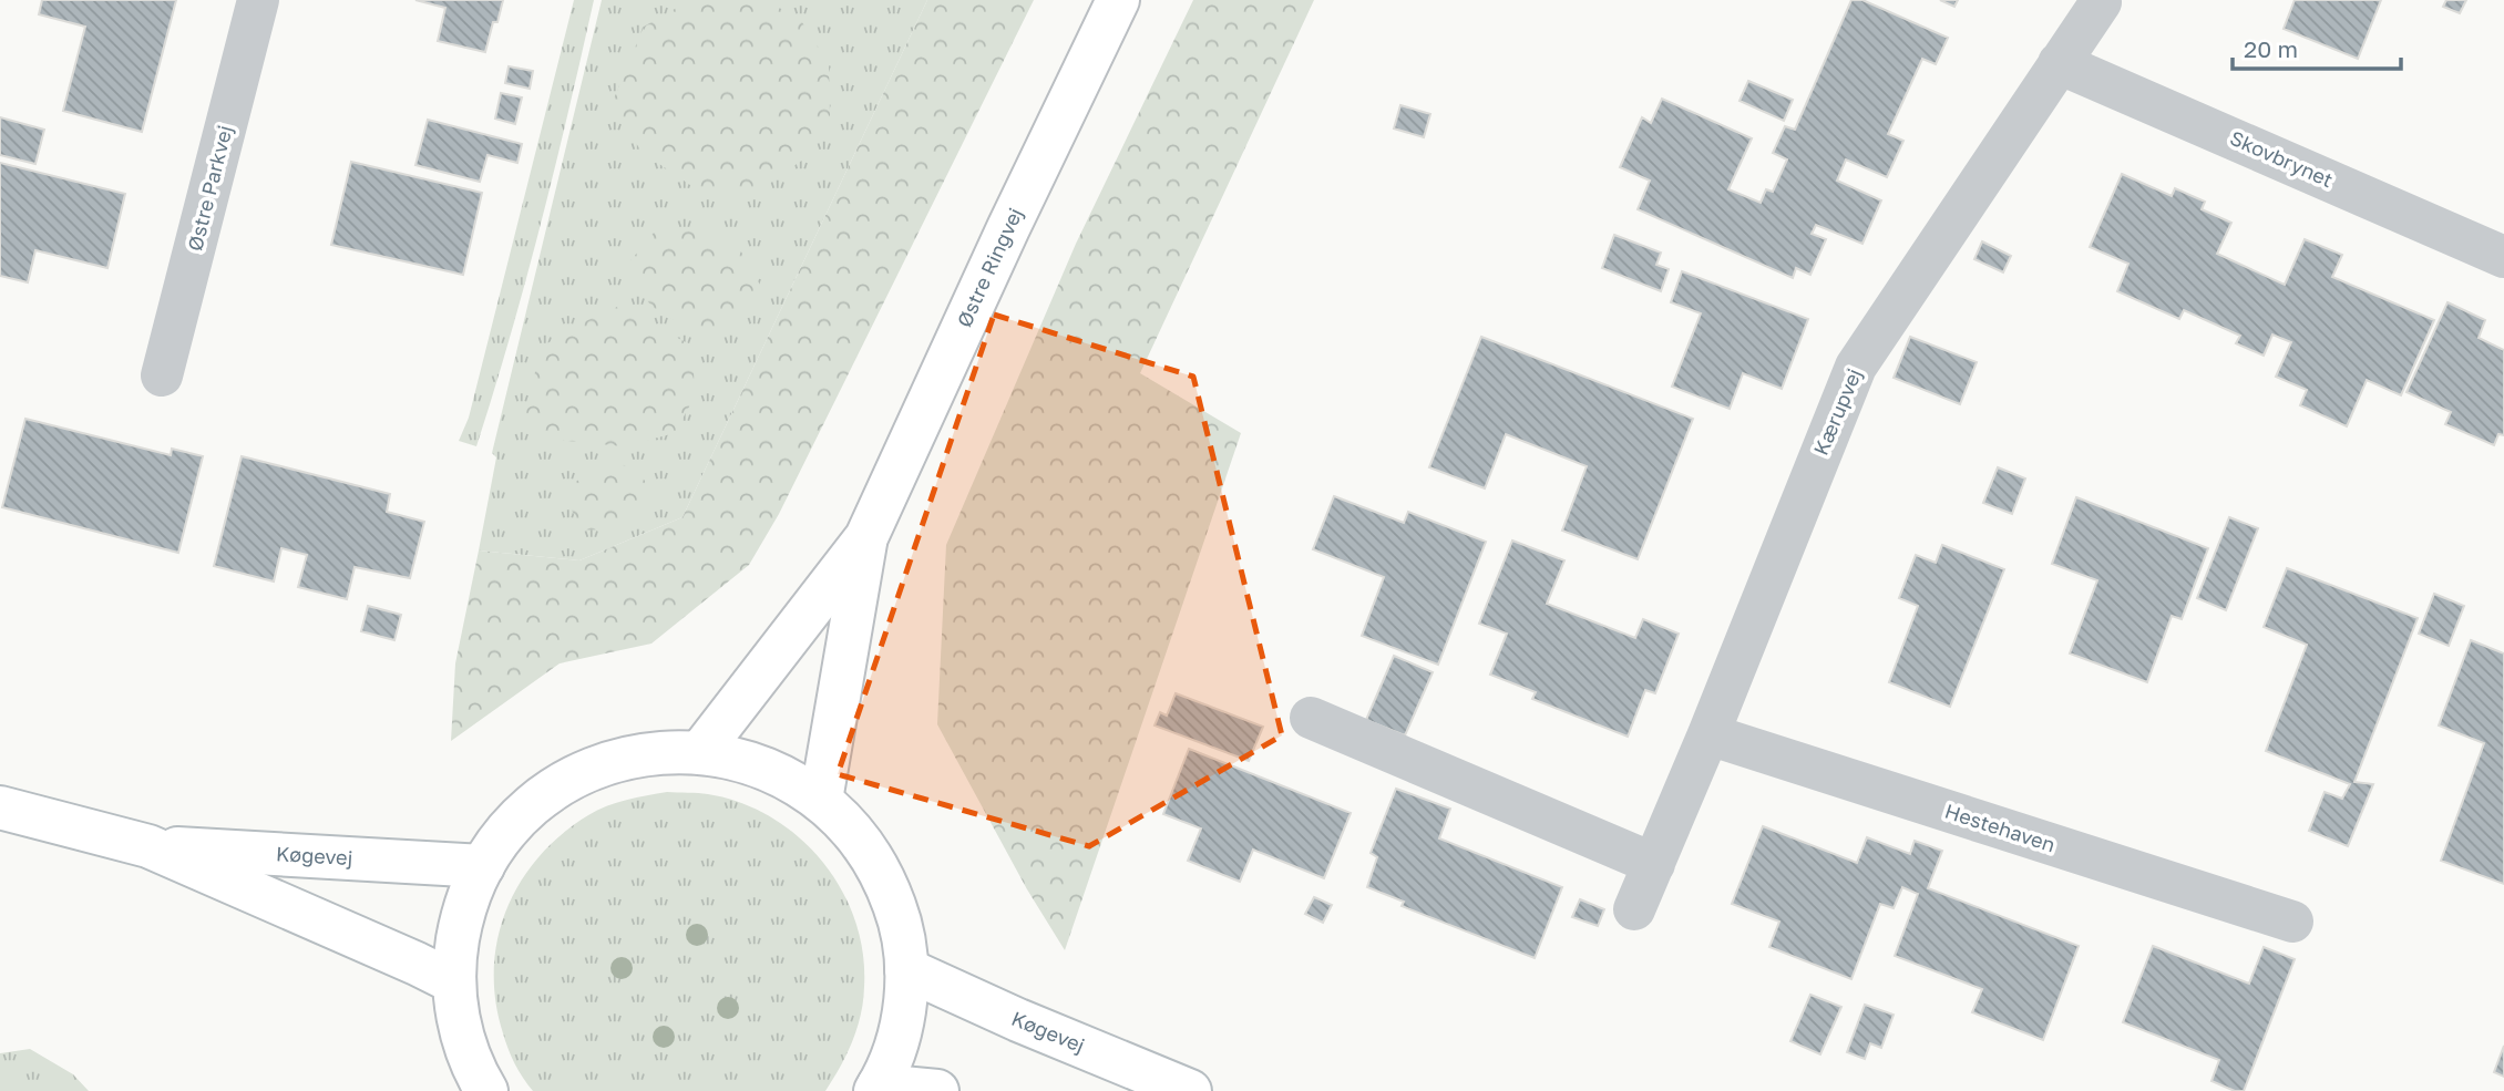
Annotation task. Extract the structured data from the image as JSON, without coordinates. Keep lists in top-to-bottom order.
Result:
{
  "streets": {
    "main road": ["Østre Ringvej", "Køgevej"],
    "street": [
      "Skovbrynet",
      "Østre Parkvej",
      "Kærupvej",
      "Hestehaven"
    ]
  },
  "crossings": [
    ["Skovbrynet", "Kærupvej"],
    ["Kærupvej", "Hestehaven"]
  ],
  "scale_bar": "20 m"
}
